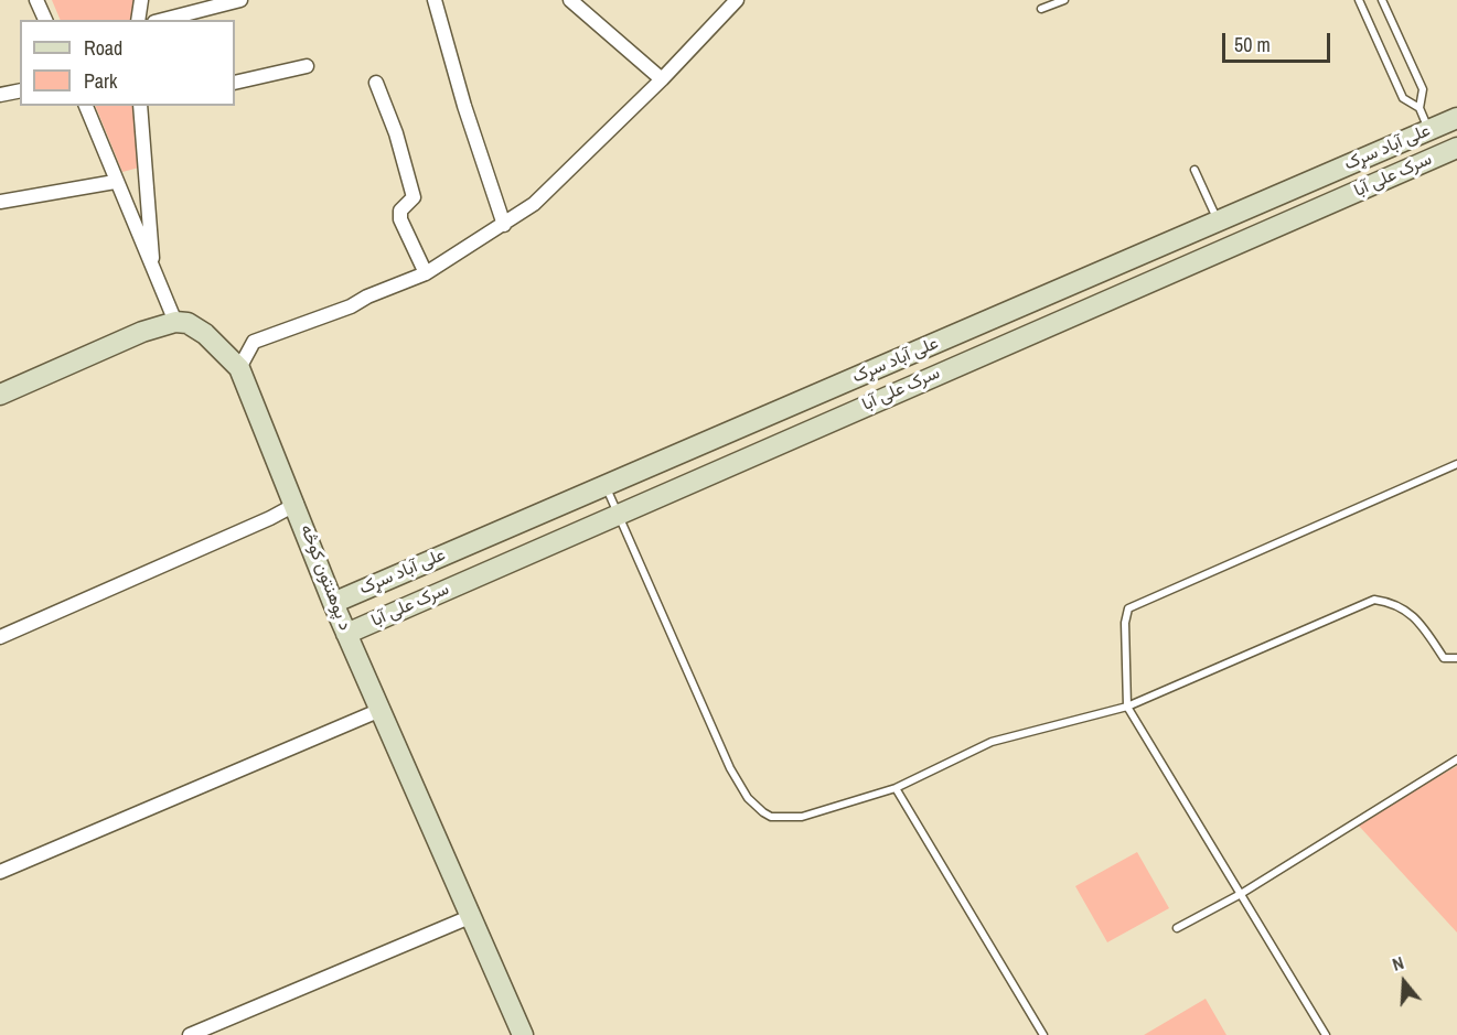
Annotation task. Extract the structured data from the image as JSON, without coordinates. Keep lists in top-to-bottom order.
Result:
{
  "streets": {
    "street": ["علی آباد سړک", "سرک علی آبا", "د پوهنتون کوڅه"]
  },
  "crossings": [
    ["علی آباد سړک", "د پوهنتون کوڅه"],
    ["سرک علی آبا", "د پوهنتون کوڅه"]
  ],
  "legend": ["Road", "Park"],
  "scale_bar": "50 m",
  "north": "top"
}
